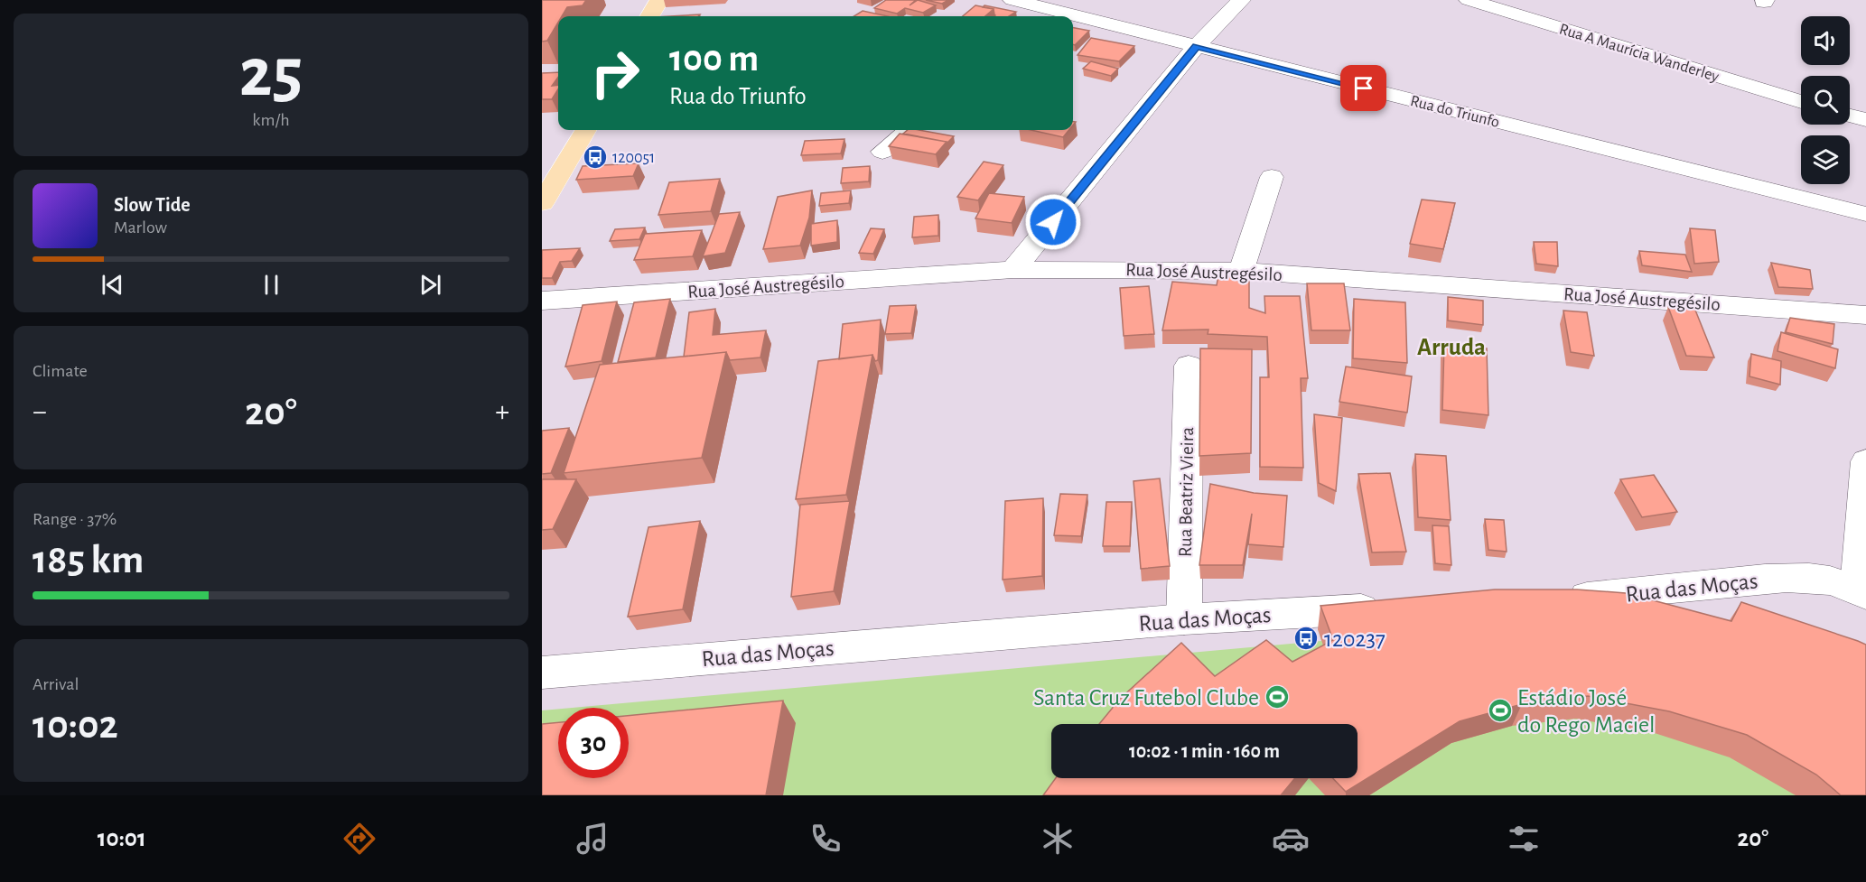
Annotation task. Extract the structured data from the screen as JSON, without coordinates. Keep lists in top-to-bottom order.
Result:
{
  "streets": {
    "street": [
      "Rua A Maurícia Wanderley",
      "Rua do Triunfo",
      "Rua José Austregésilo",
      "Rua Beatriz Vieira",
      "Rua das Moças"
    ]
  },
  "crossings": [
    ["Rua Beatriz Vieira", "Rua das Moças"]
  ],
  "districts": ["Arruda"],
  "places": {
    "bus stop": ["120051", "120237"],
    "sports": ["Santa Cruz Futebol Clube", "Estádio José do Rego Maciel"]
  },
  "page": {
    "tile": [
      ["25", "km/h"],
      "Climate",
      ["Range · 37%", "185 km"],
      ["Arrival", "10:02"]
    ],
    "turn": ["100 m", "Rua do Triunfo"],
    "song": ["Slow Tide", "Marlow"],
    "heat": ["−", "20°", "+"],
    "limit": "30",
    "trip": "10:02 · 1 min · 160 m",
    "tabs": ["10:01", "20°"]
  }
}
